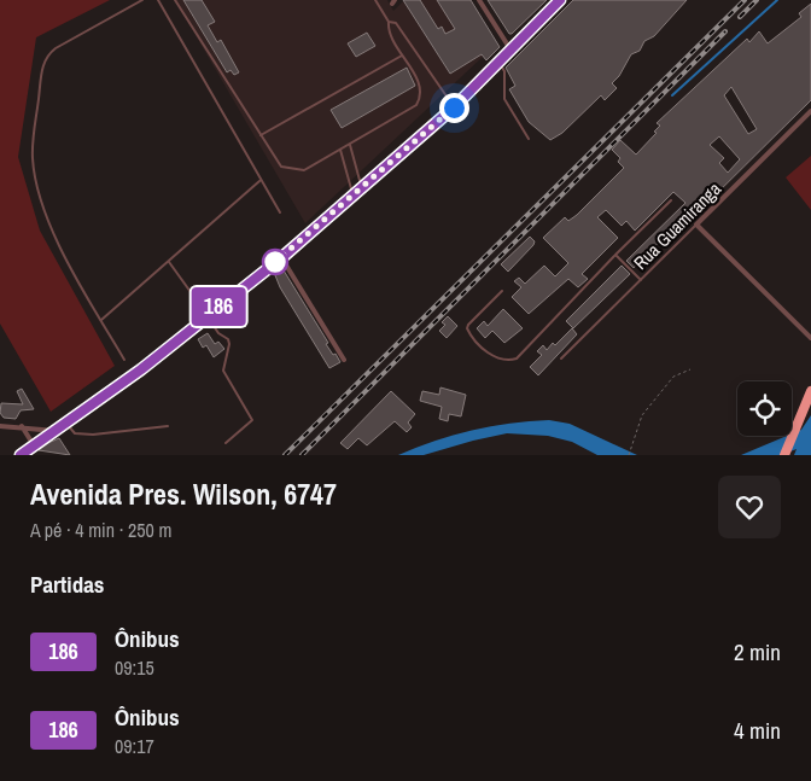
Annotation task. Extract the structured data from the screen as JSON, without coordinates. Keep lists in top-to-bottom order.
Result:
{
  "streets": {
    "street": ["Rua Guamiranga"]
  },
  "lines": ["bus line 186"],
  "page": {
    "on_map": "186",
    "heading": [
      ["Avenida Pres. Wilson, 6747", "A pé · 4 min · 250 m"],
      "Partidas"
    ],
    "list": [
      {
        "mark": "186",
        "name": "Ônibus",
        "note": "09:15",
        "value": "2 min"
      },
      {
        "mark": "186",
        "name": "Ônibus",
        "note": "09:17",
        "value": "4 min"
      }
    ]
  }
}
